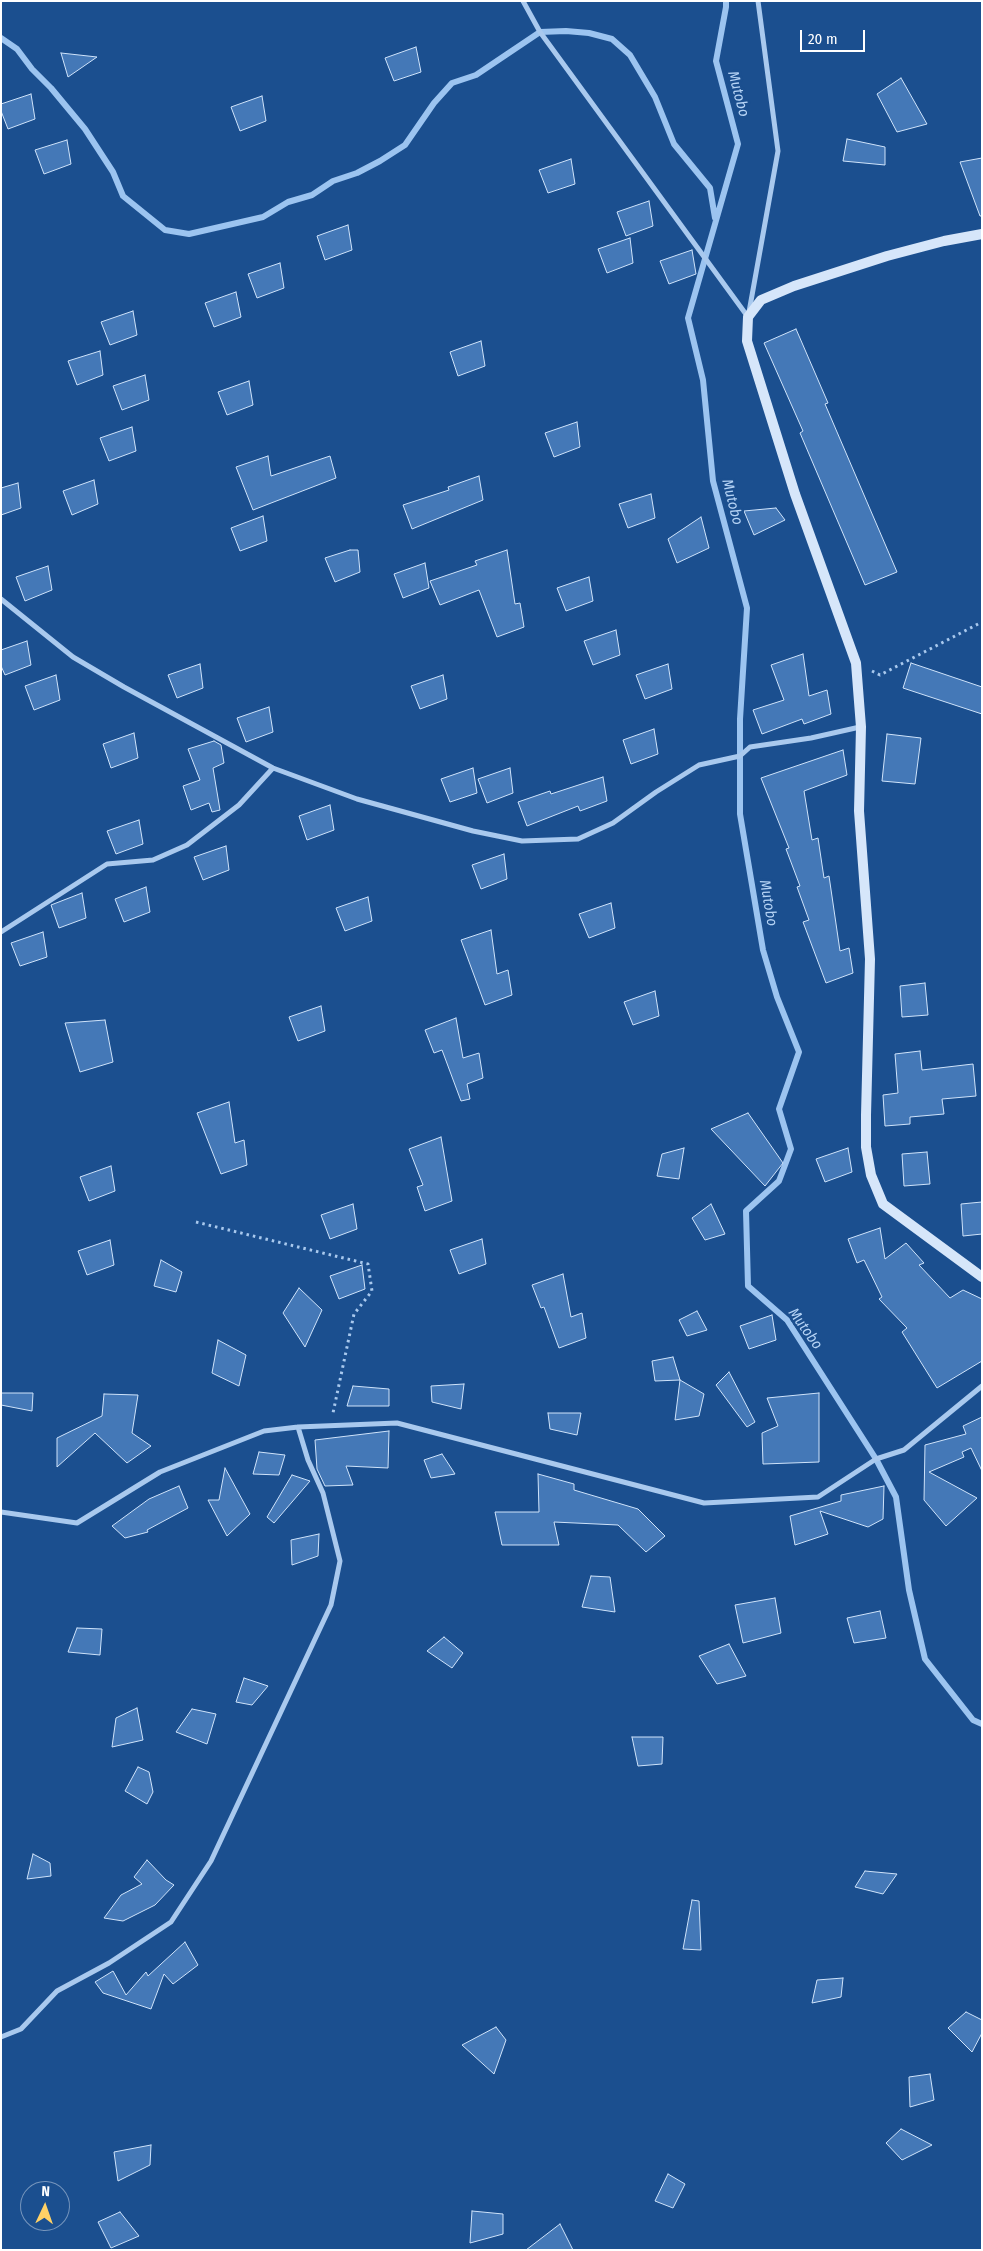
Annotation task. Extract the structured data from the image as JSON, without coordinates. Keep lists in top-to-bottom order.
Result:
{
  "water": ["Mutobo"],
  "scale_bar": "20 m",
  "north": "top"
}
